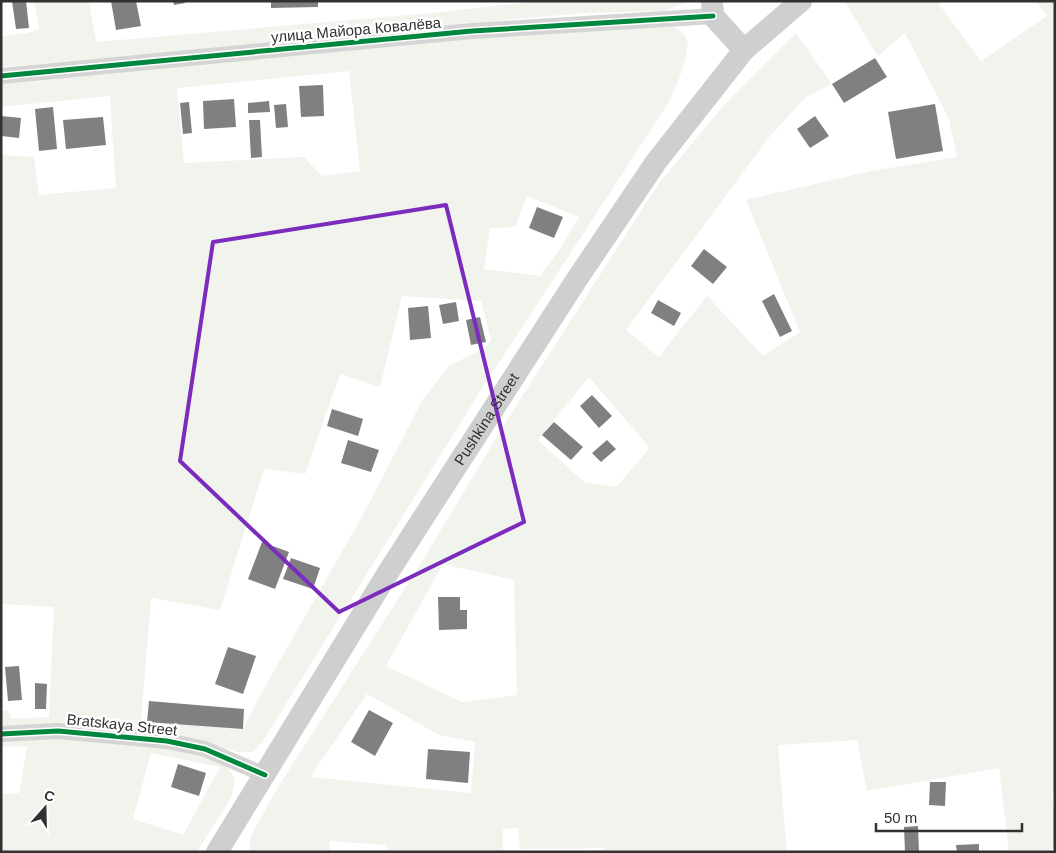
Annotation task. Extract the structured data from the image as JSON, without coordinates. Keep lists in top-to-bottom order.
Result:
{
  "streets": {
    "main road": ["Pushkina Street"],
    "street": ["улица Майора Ковалёва", "Bratskaya Street"]
  },
  "crossings": [
    ["Pushkina Street", "Bratskaya Street"]
  ],
  "scale_bar": "50 m",
  "north": "top"
}
